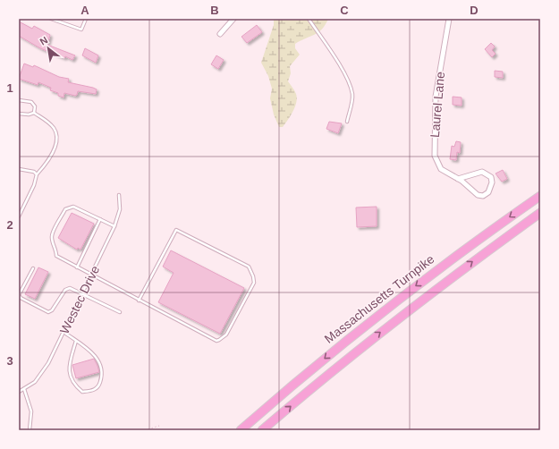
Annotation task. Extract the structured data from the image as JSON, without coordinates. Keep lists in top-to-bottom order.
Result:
{
  "streets": {
    "highway": ["Massachusetts Turnpike"],
    "street": ["Laurel Lane"],
    "lane": ["Westec Drive"]
  },
  "north": "top left",
  "grid": {
    "columns": [
      "A",
      "B",
      "C",
      "D"
    ],
    "rows": ["1", "2", "3"]
  }
}
